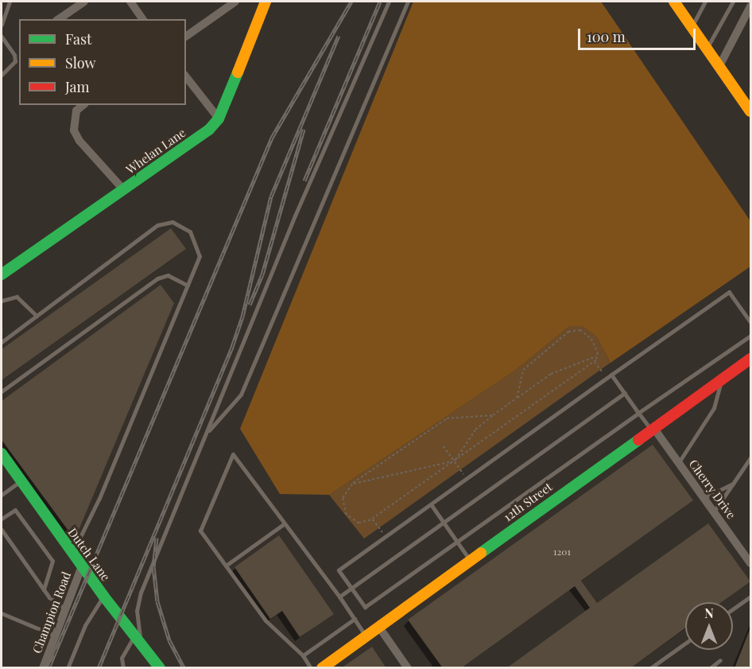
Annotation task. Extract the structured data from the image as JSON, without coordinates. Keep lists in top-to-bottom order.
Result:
{
  "streets": {
    "street": [
      "Whelan Lane",
      "Cherry Drive",
      "12th Street",
      "Dutch Lane",
      "Champion Road"
    ]
  },
  "crossings": [
    ["Cherry Drive", "12th Street"],
    ["Dutch Lane", "Champion Road"]
  ],
  "house_numbers": ["1201"],
  "legend": ["Fast", "Slow", "Jam"],
  "scale_bar": "100 m",
  "north": "top"
}
